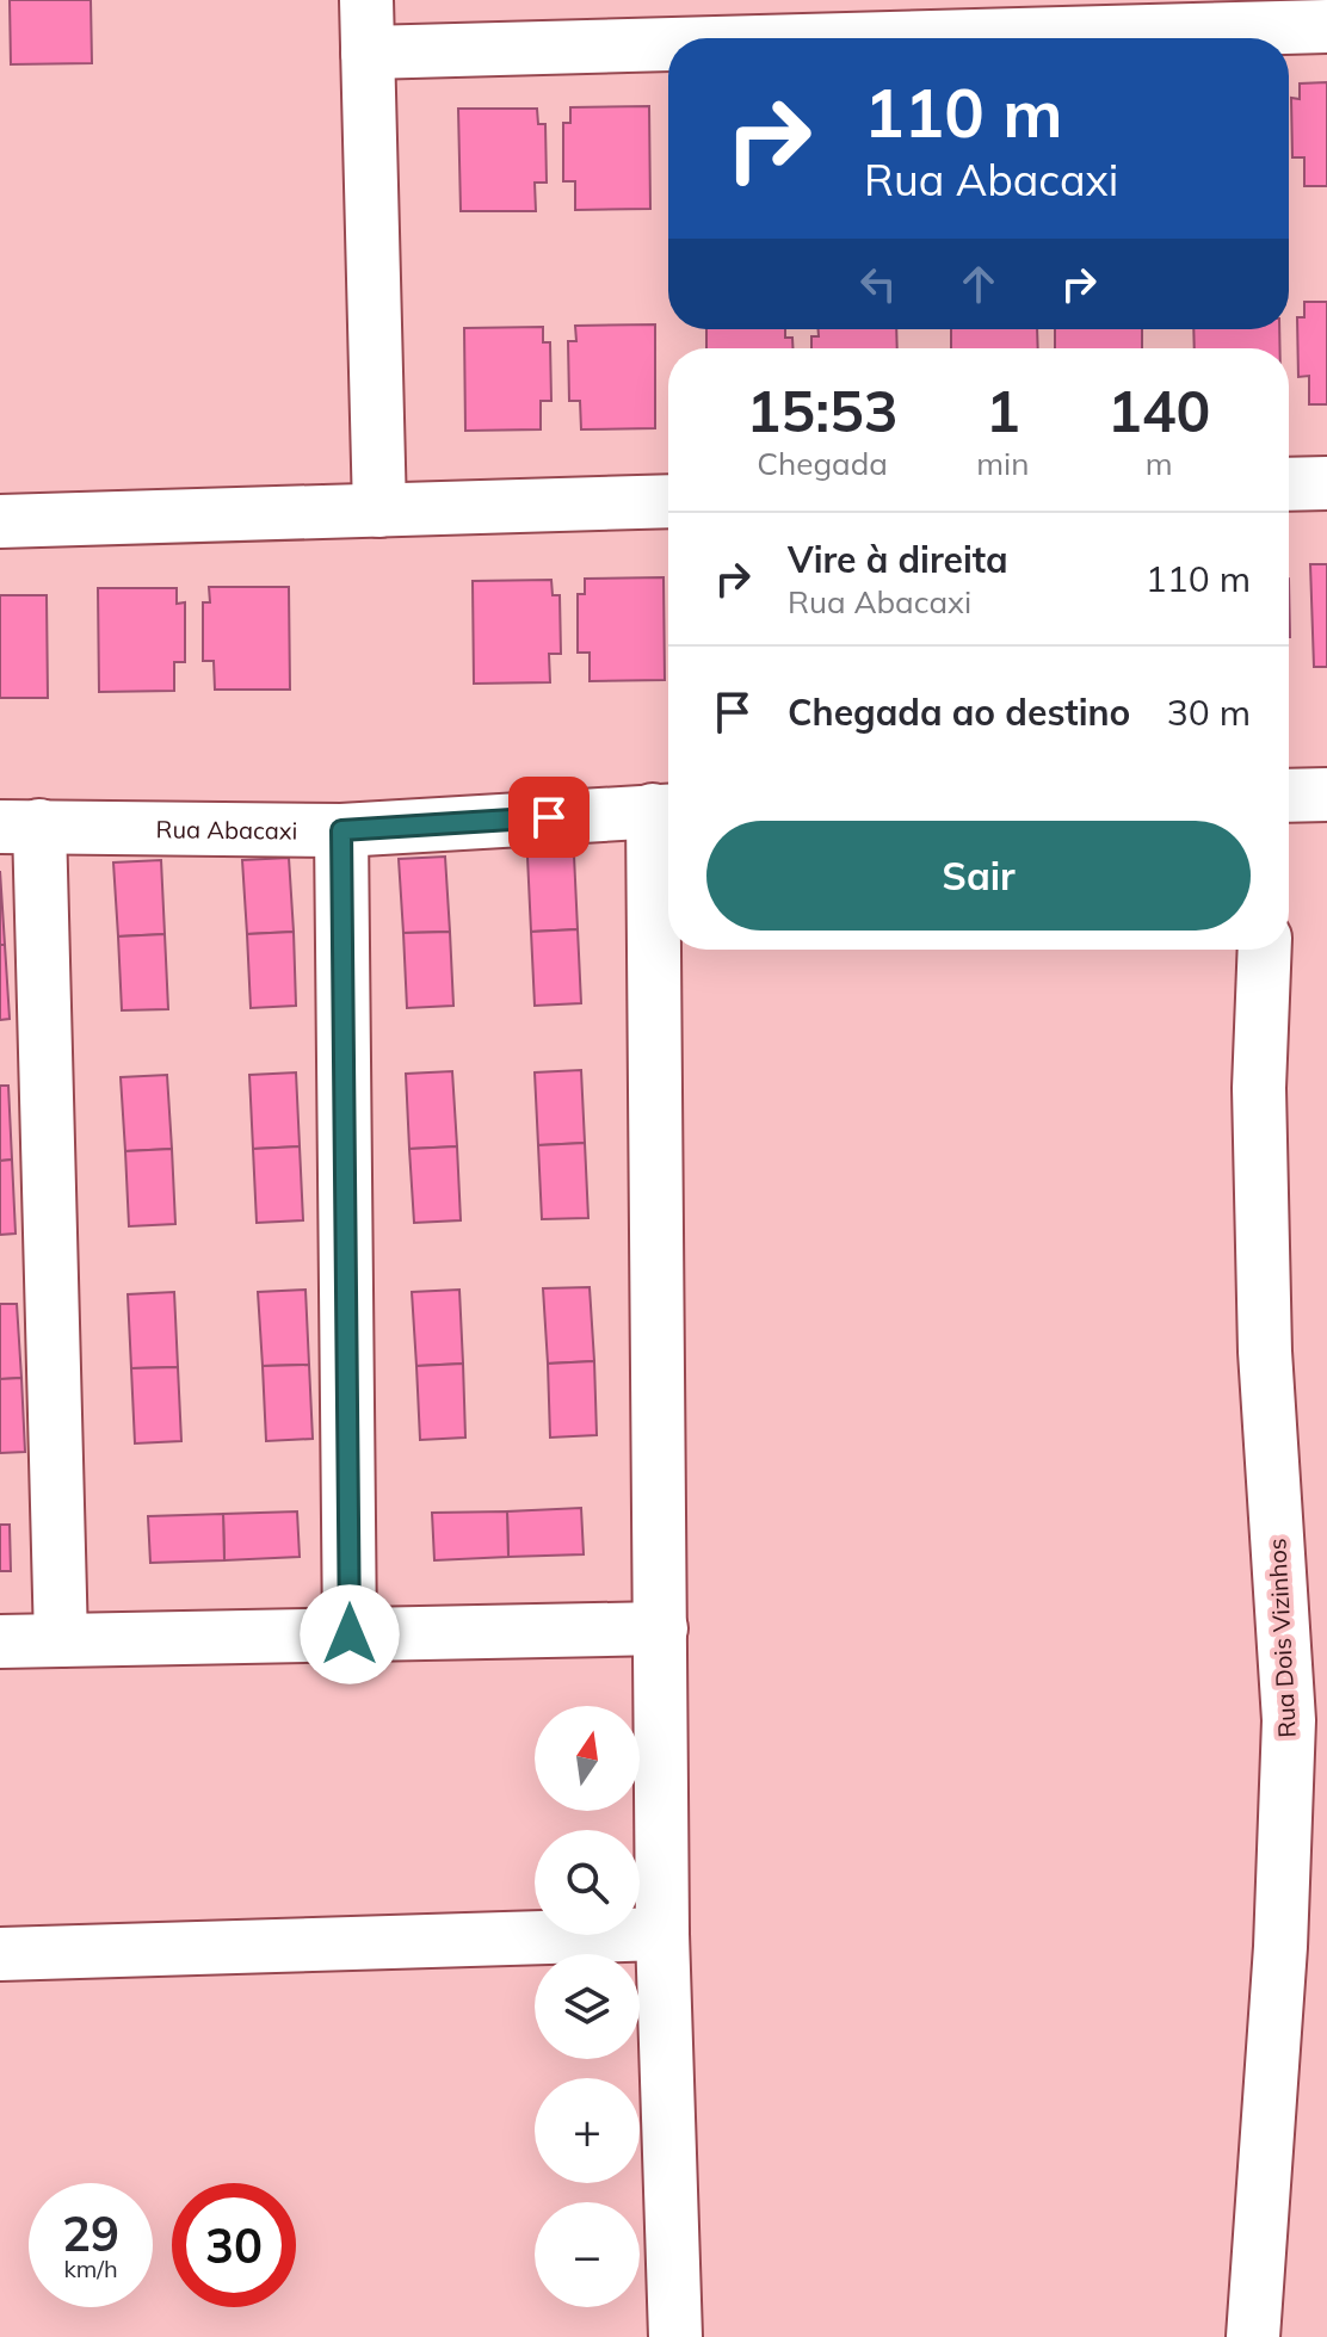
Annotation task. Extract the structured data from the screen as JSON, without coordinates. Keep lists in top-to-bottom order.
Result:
{
  "streets": {
    "street": ["Rua Abacaxi", "Rua Dois Vizinhos"]
  },
  "north": "top",
  "page": {
    "turn": ["110 m", "Rua Abacaxi"],
    "eta": [
      "15:53",
      "Chegada",
      "1",
      "min",
      "140",
      "m"
    ],
    "list": [
      {
        "name": "Vire à direita",
        "note": "Rua Abacaxi",
        "value": "110 m"
      },
      {
        "name": "Chegada ao destino",
        "value": "30 m"
      }
    ],
    "buttons": "Sair",
    "map_buttons": ["+", "−"],
    "speed": "29 km/h",
    "limit": "30"
  }
}
